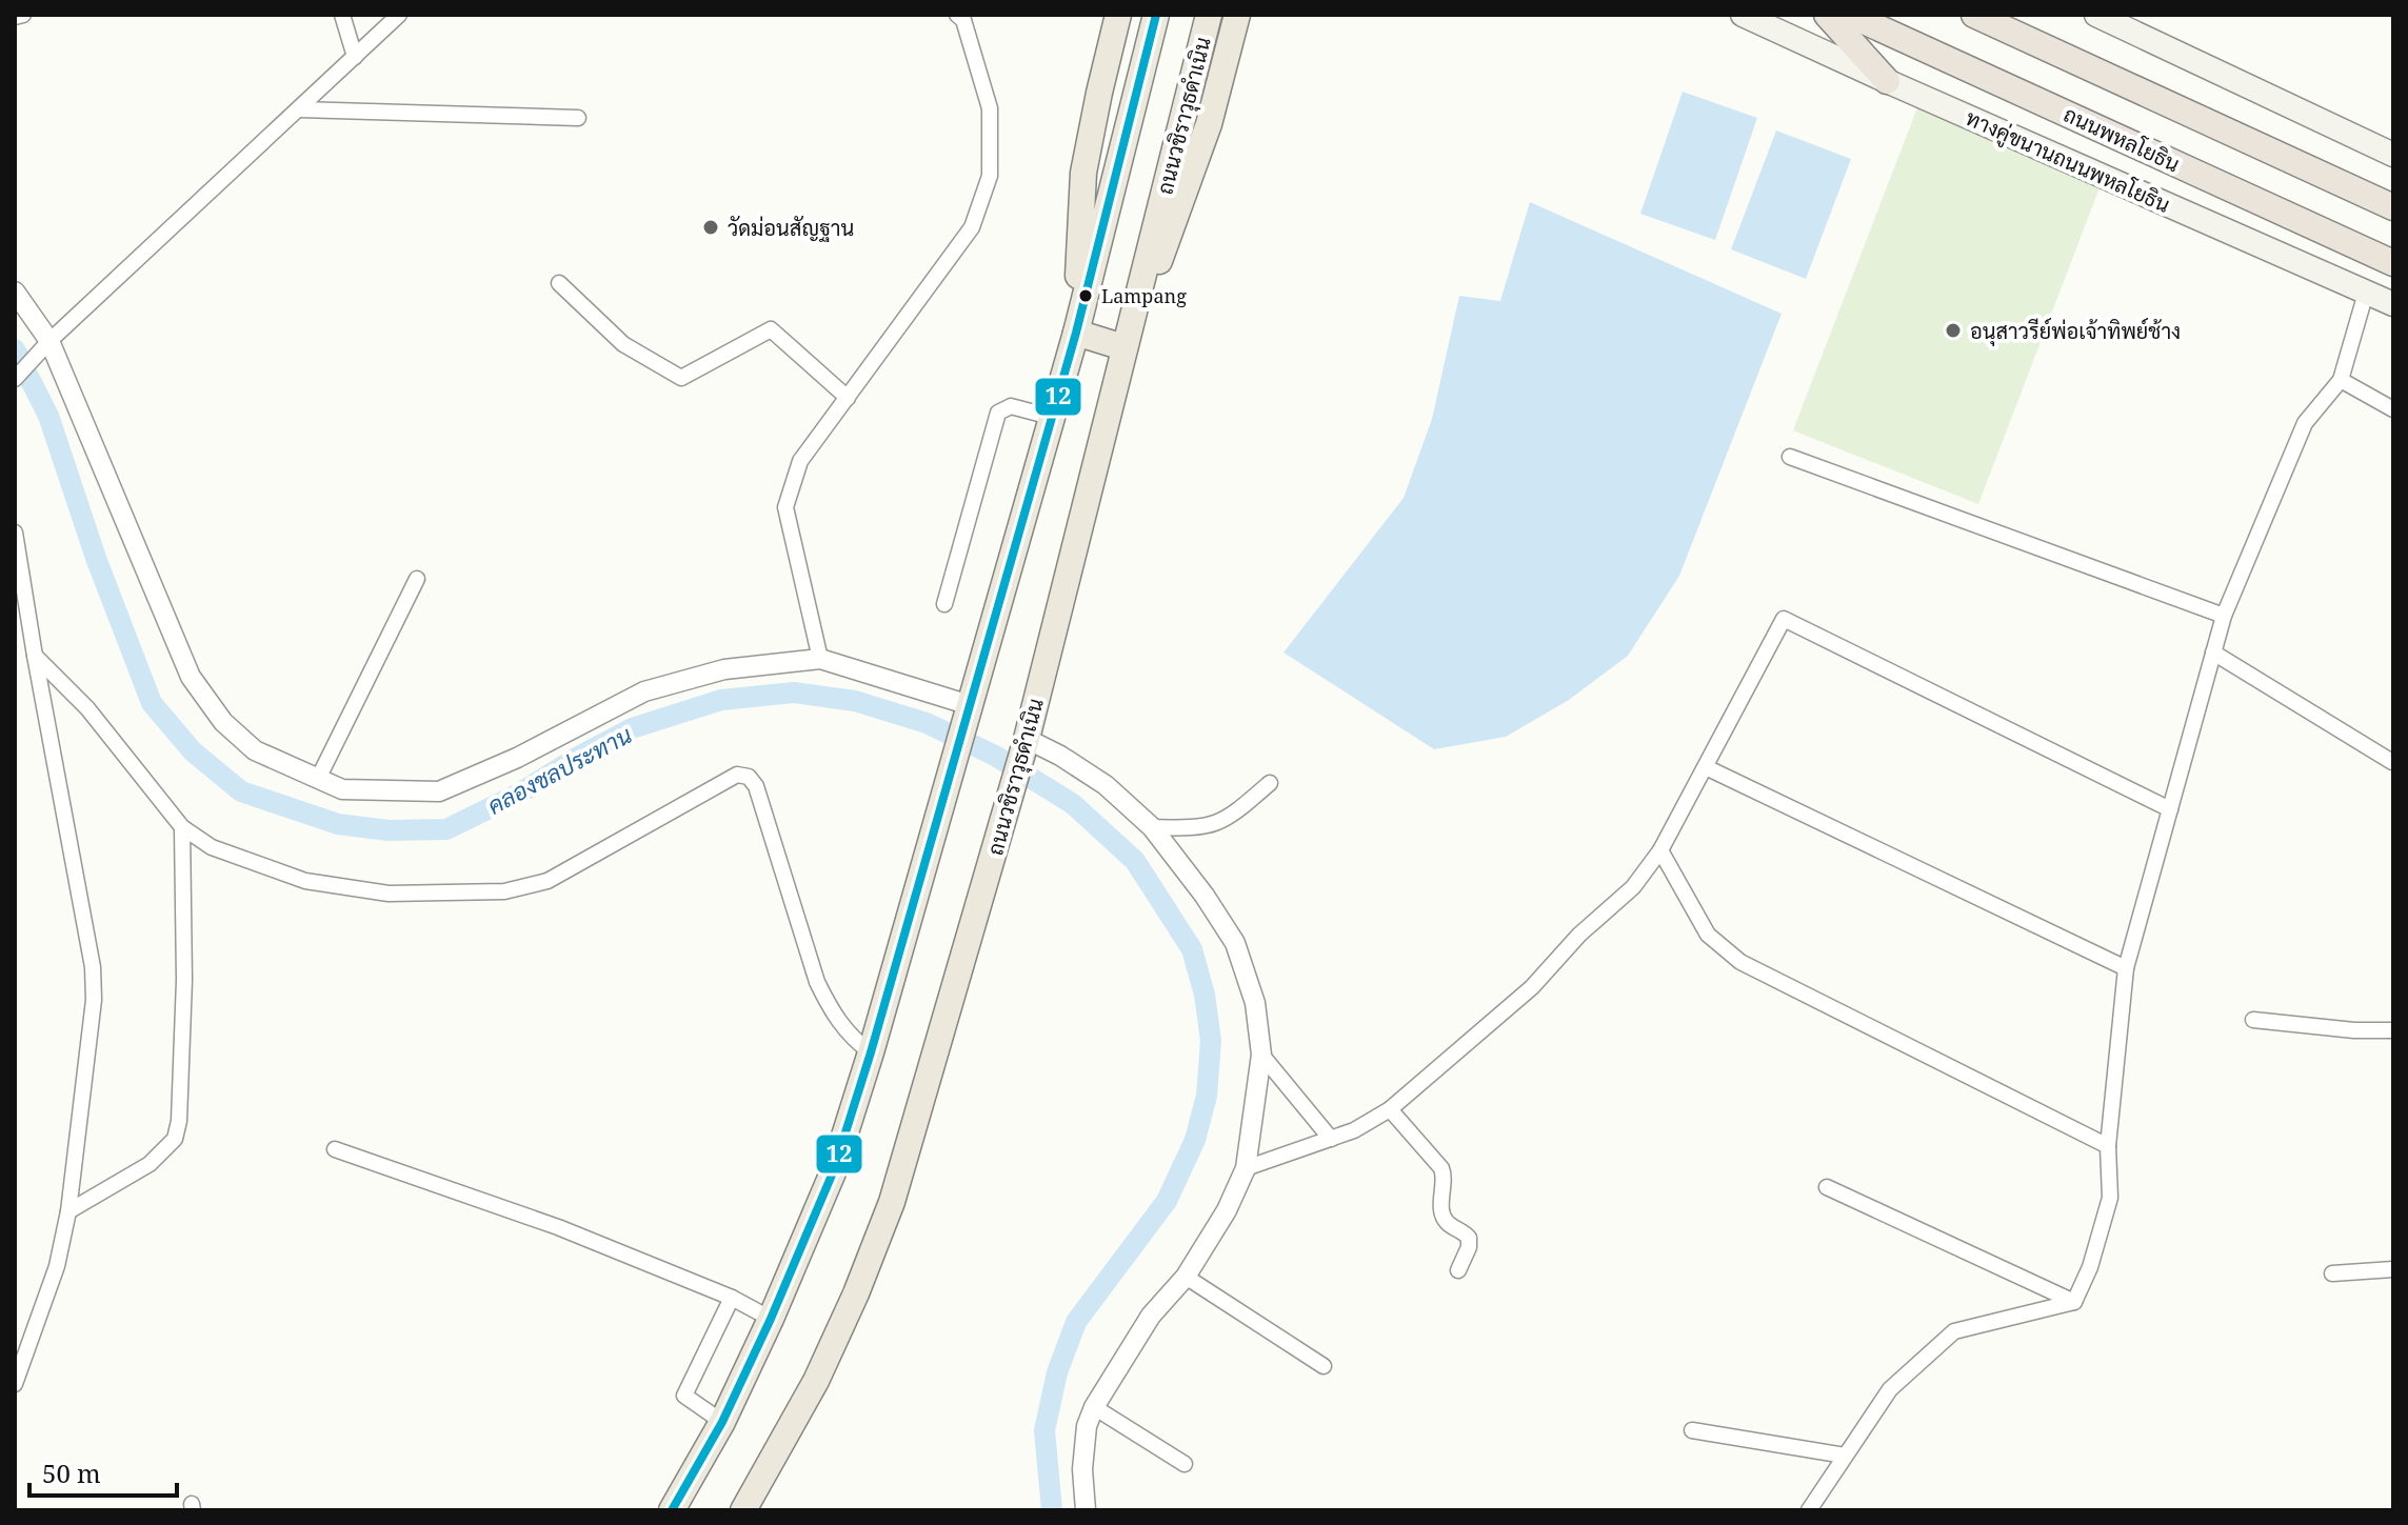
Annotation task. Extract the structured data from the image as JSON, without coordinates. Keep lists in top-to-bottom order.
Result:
{
  "streets": {
    "highway": ["ถนนพหลโยธิน"],
    "main road": ["ถนนวชิราวุธดำเนิน", "ทางคู่ขนานถนนพหลโยธิน"]
  },
  "water": ["คลองชลประทาน"],
  "places": ["วัดม่อนสัญฐาน", "Lampang", "อนุสาวรีย์พ่อเจ้าทิพย์ช้าง"],
  "lines": ["transit line 12"],
  "scale_bar": "50 m"
}
